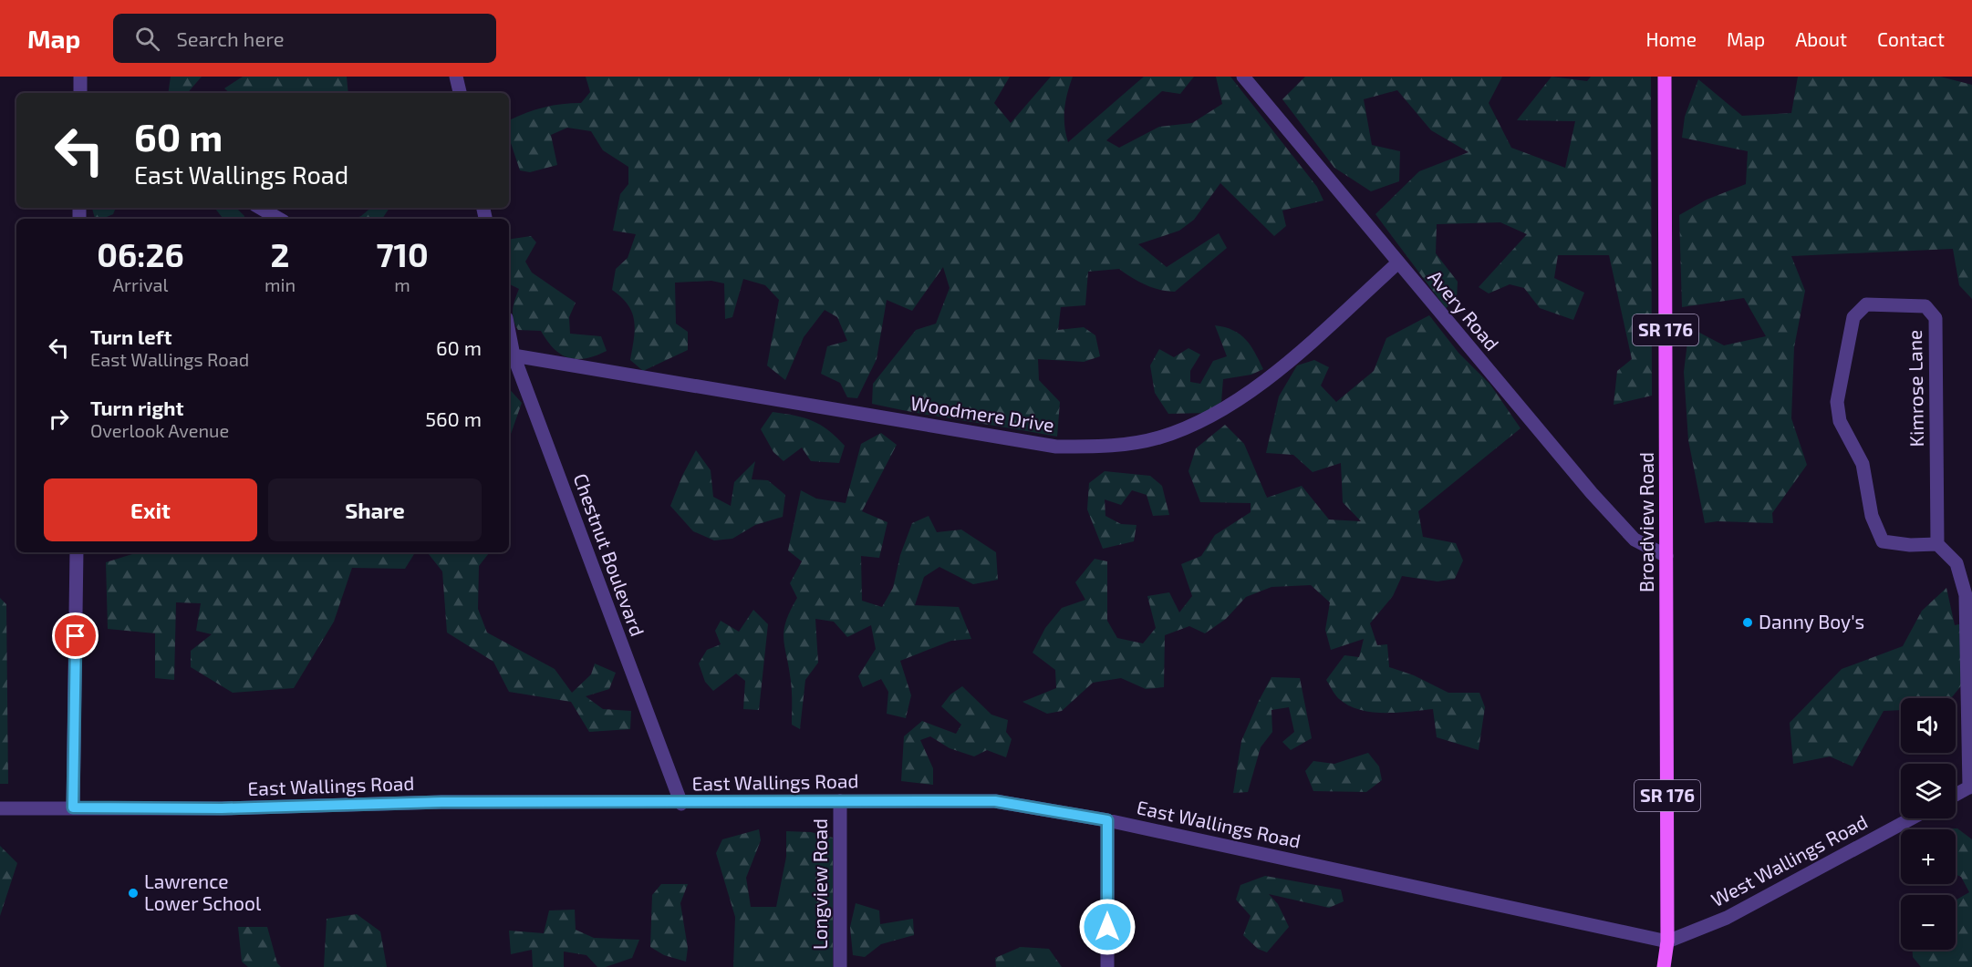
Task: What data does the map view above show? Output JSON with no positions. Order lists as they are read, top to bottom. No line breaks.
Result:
{"streets":{"main road":["SR 176","Broadview Road"],"street":["Avery Road","Kimrose Lane","Woodmere Drive","Chestnut Boulevard","East Wallings Road","West Wallings Road","Longview Road"]},"crossings":[["Avery Road","Woodmere Drive"],["Avery Road","Broadview Road"],["Woodmere Drive","Chestnut Boulevard"],["Broadview Road","East Wallings Road"],["Broadview Road","West Wallings Road"],["Chestnut Boulevard","East Wallings Road"],["East Wallings Road","West Wallings Road"],["East Wallings Road","Longview Road"]],"places":["Danny Boy's","Lawrence Lower School"],"page":{"header":"Map","search":"Search here","nav":["Home","Map","About","Contact"],"turn":["60 m","East Wallings Road"],"eta":["06:26","Arrival","2","min","710","m"],"list":[{"name":"Turn left","note":"East Wallings Road","value":"60 m"},{"name":"Turn right","note":"Overlook Avenue","value":"560 m"}],"buttons":["Exit","Share"],"map_buttons":["+","−"]}}
